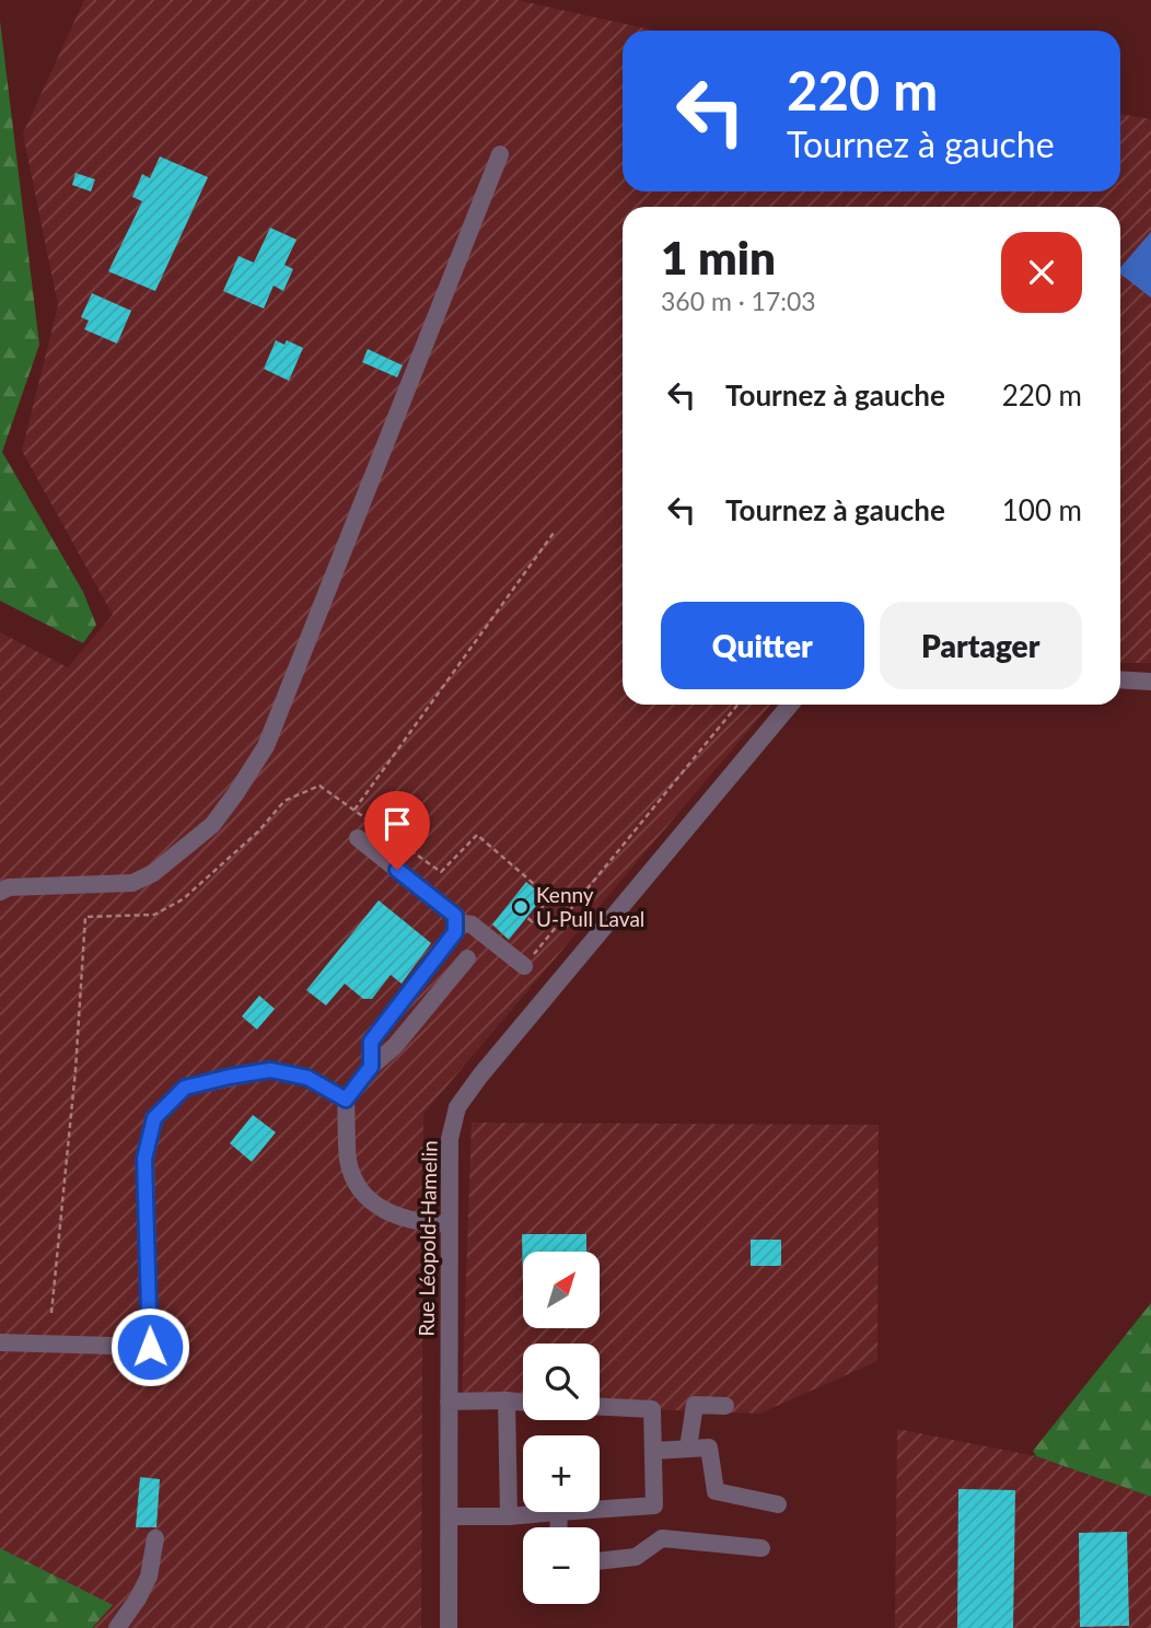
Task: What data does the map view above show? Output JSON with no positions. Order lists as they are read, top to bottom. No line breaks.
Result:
{"streets":{"street":["Rue Léopold-Hamelin"]},"places":["Kenny U-Pull Laval"],"north":"top right","page":{"turn":["220 m","Tournez à gauche"],"heading":["1 min","360 m · 17:03"],"list":[{"name":"Tournez à gauche","value":"220 m"},{"name":"Tournez à gauche","value":"100 m"}],"buttons":["Quitter","Partager"],"map_buttons":["+","−"]}}
